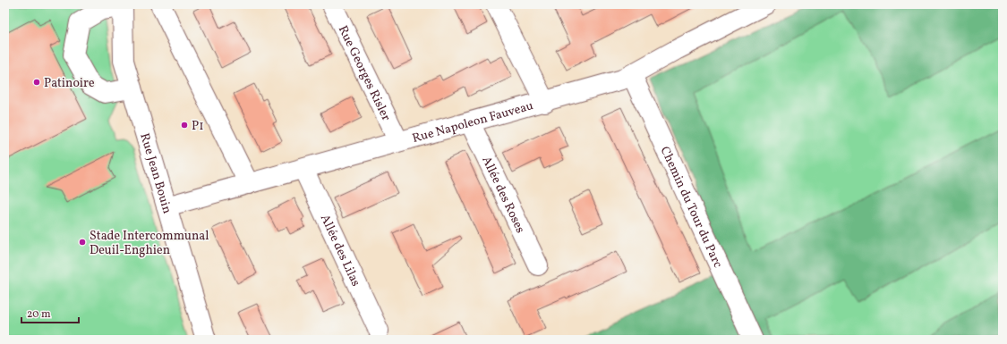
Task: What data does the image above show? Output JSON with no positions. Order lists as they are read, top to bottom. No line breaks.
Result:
{"streets":{"street":["Rue Georges Risler","Rue Napoleon Fauveau","Rue Jean Bouin","Allée des Roses","Chemin du Tour du Parc","Allée des Lilas"]},"crossings":[["Rue Georges Risler","Rue Napoleon Fauveau"],["Rue Napoleon Fauveau","Rue Jean Bouin"],["Rue Napoleon Fauveau","Allée des Roses"],["Rue Napoleon Fauveau","Chemin du Tour du Parc"],["Rue Napoleon Fauveau","Allée des Lilas"]],"places":["Patinoire","P1","Stade Intercommunal Deuil-Enghien"],"scale_bar":"20 m"}
